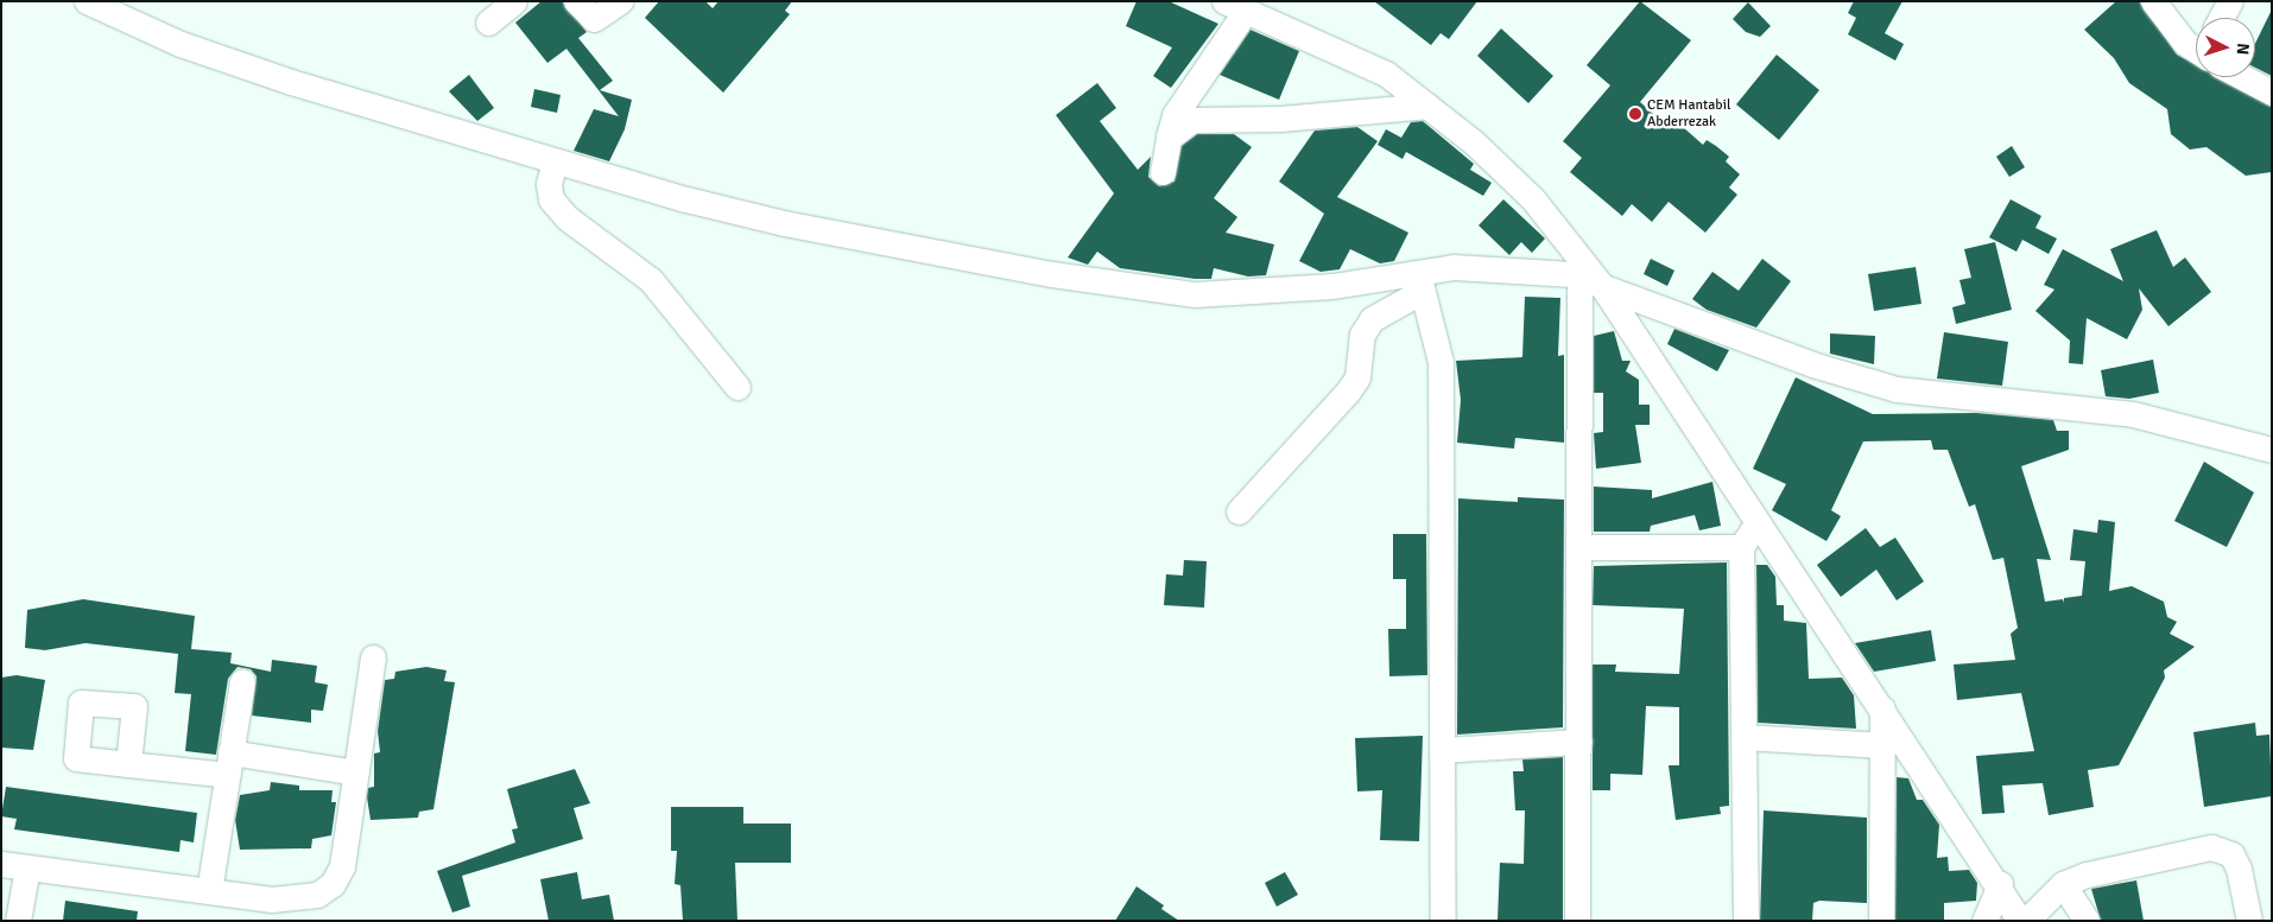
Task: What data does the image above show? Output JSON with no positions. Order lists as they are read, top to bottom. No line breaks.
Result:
{"places":["CEM Hantabil Abderrezak"],"north":"right"}
